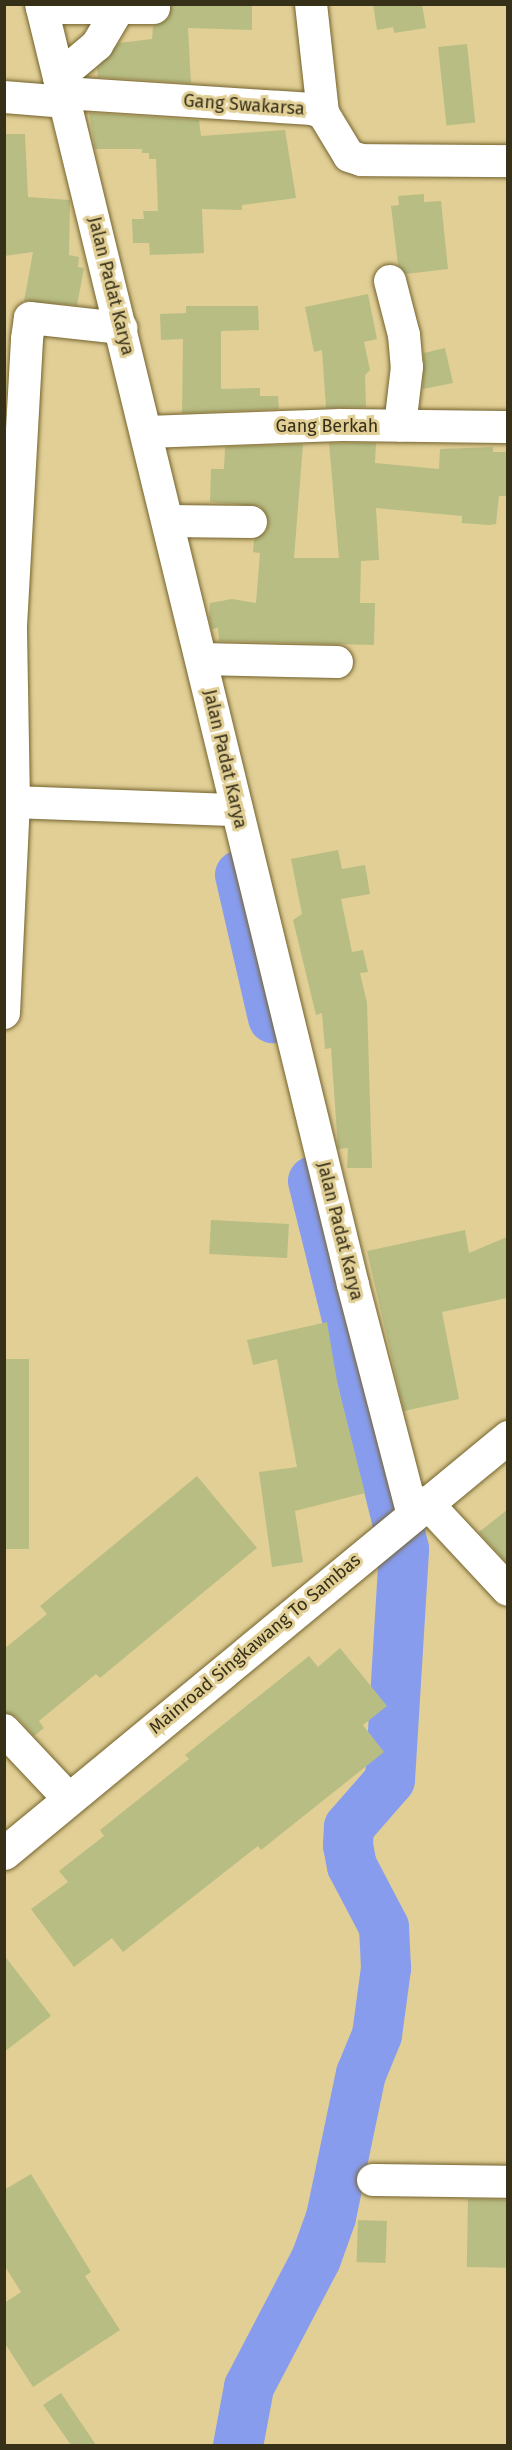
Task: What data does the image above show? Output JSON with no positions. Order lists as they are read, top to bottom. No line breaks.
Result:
{"streets":{"main road":["Mainroad Singkawang To Sambas"],"street":["Gang Swakarsa","Jalan Padat Karya","Gang Berkah"]},"crossings":[["Gang Swakarsa","Jalan Padat Karya"],["Jalan Padat Karya","Gang Berkah"],["Jalan Padat Karya","Mainroad Singkawang To Sambas"]]}
